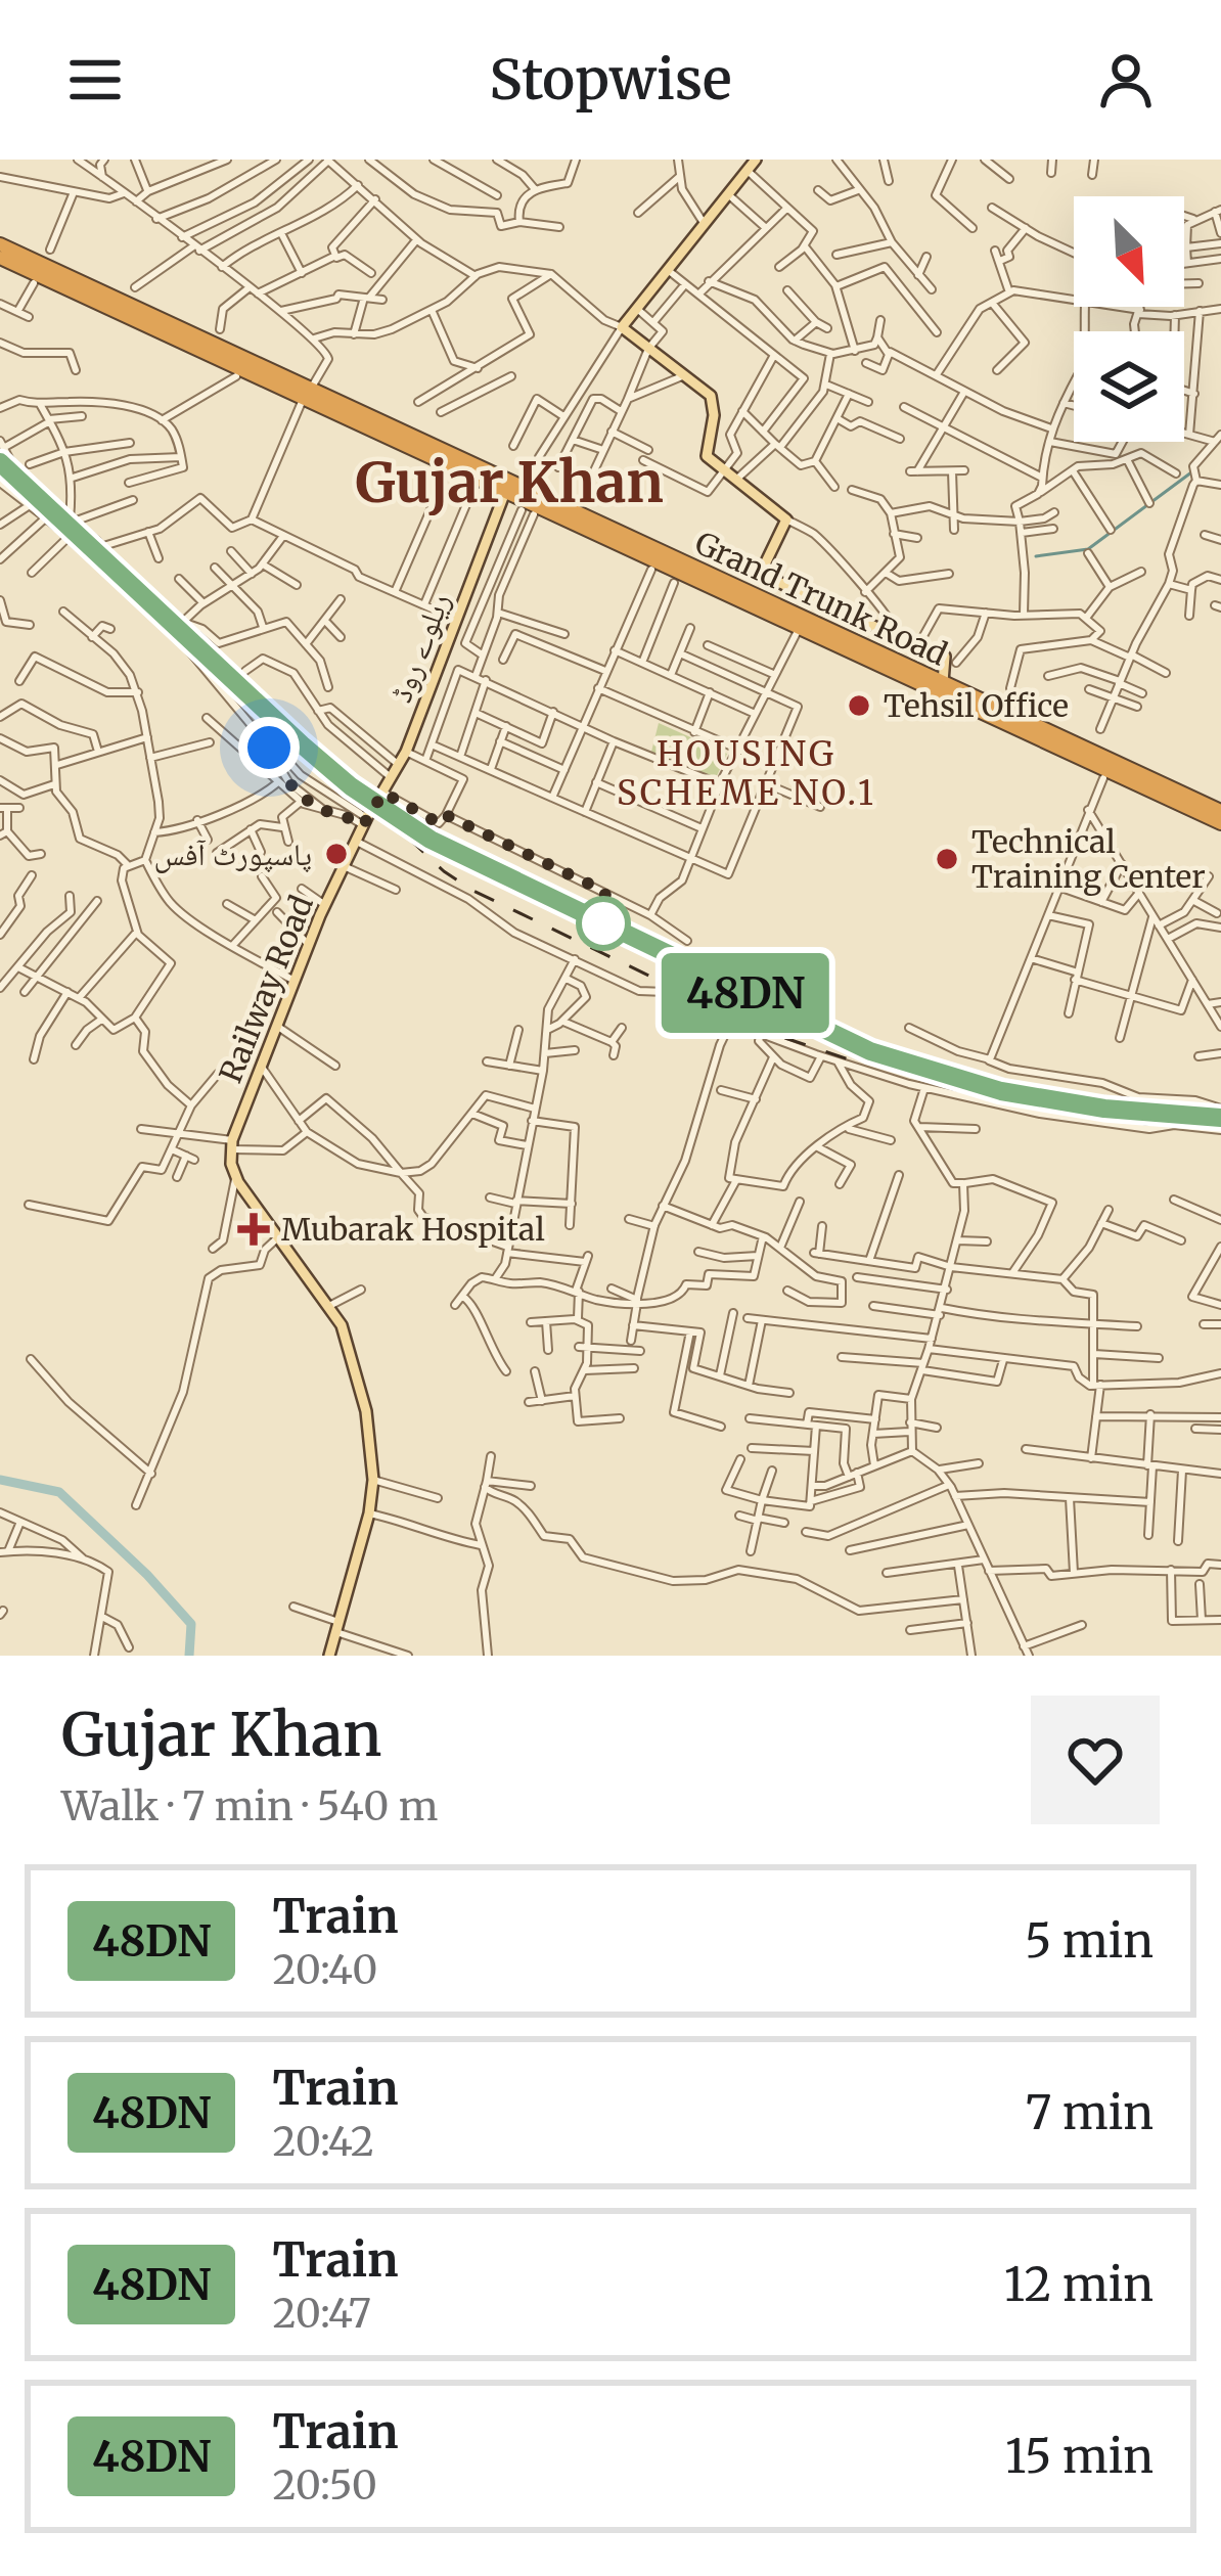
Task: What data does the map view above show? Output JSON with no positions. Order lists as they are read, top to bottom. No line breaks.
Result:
{"streets":{"highway":["Grand Trunk Road"],"main road":["ریلوے روڈ","Railway Road"]},"crossings":[["Grand Trunk Road","ریلوے روڈ"],["ریلوے روڈ","Railway Road"]],"districts":["Gujar Khan","HOUSING SCHEME NO.1"],"places":{"other":["Tehsil Office","پاسپورٹ آفس","Technical Training Center"],"health":["Mubarak Hospital"]},"north":"bottom right","page":{"header":"Stopwise","on_map":"48DN","heading":["Gujar Khan","Walk · 7 min · 540 m"],"list":[{"mark":"48DN","name":"Train","note":"20:40","value":"5 min"},{"mark":"48DN","name":"Train","note":"20:42","value":"7 min"},{"mark":"48DN","name":"Train","note":"20:47","value":"12 min"},{"mark":"48DN","name":"Train","note":"20:50","value":"15 min"}]}}
